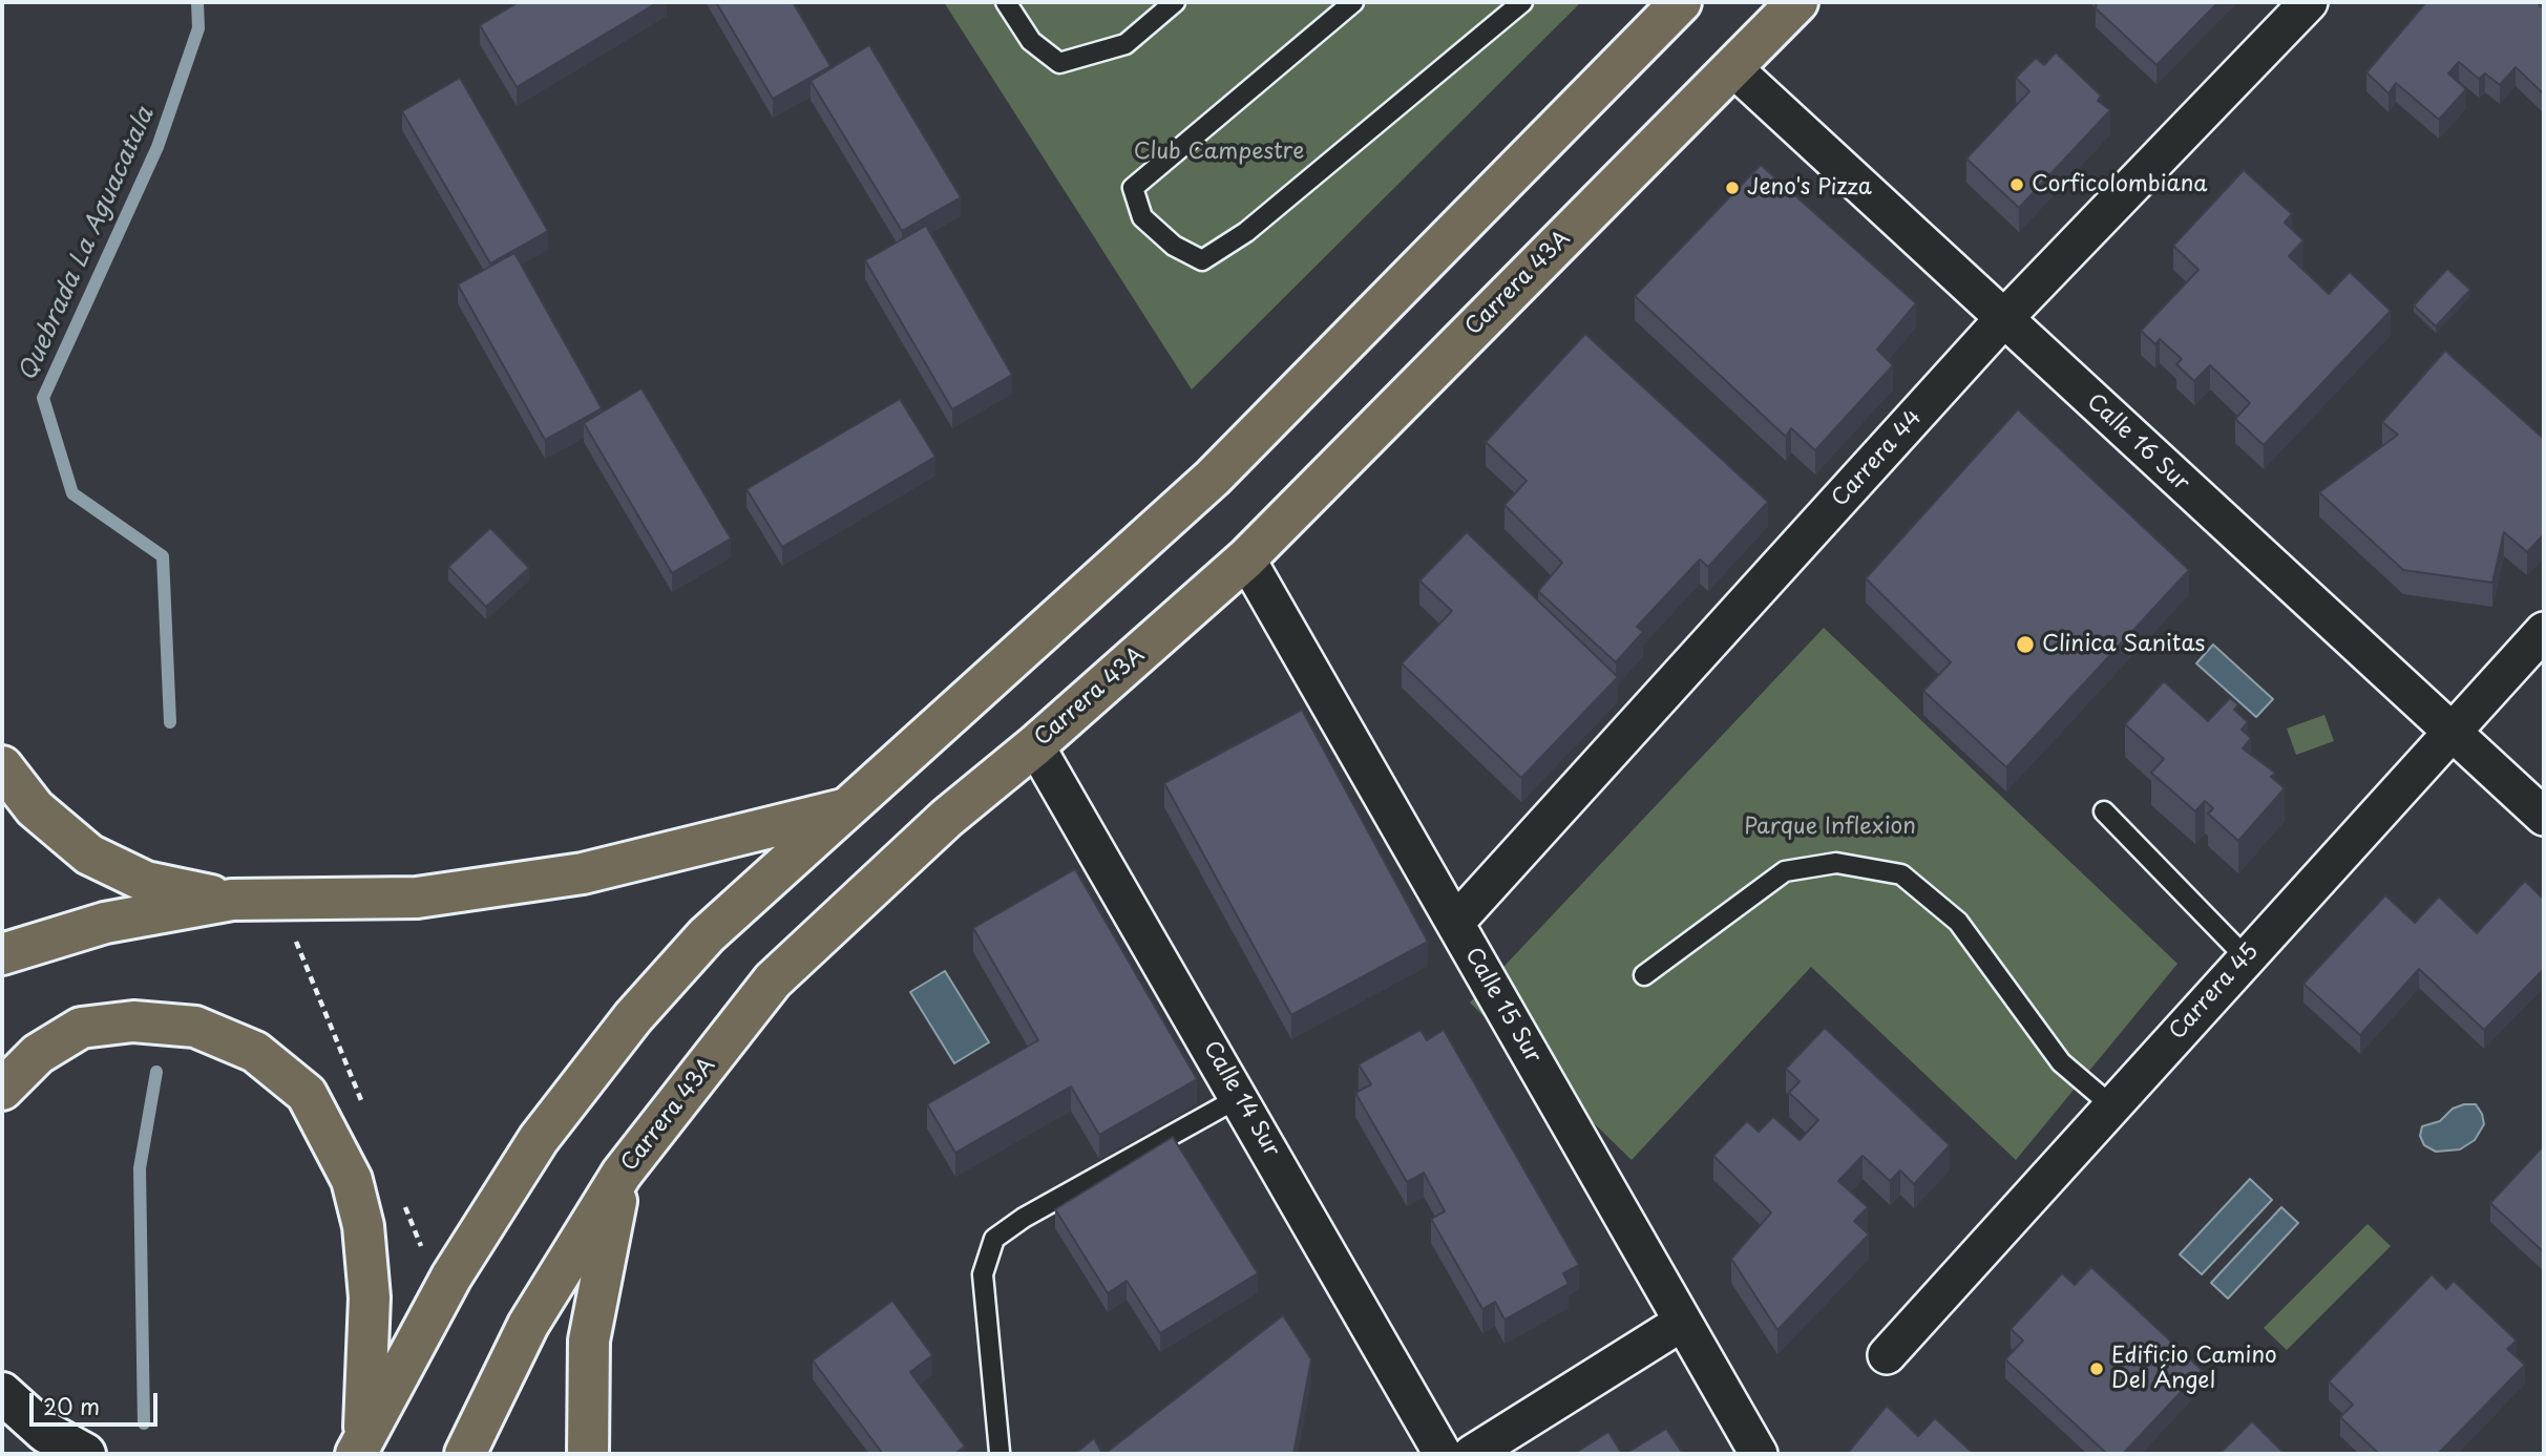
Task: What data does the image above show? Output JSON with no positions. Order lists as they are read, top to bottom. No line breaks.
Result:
{"streets":{"main road":["Carrera 43A"],"street":["Calle 16 Sur","Carrera 44","Carrera 45","Calle 15 Sur","Calle 14 Sur"]},"crossings":[["Carrera 43A","Calle 16 Sur"],["Carrera 43A","Calle 15 Sur"],["Carrera 43A","Calle 14 Sur"],["Calle 16 Sur","Carrera 44"],["Calle 16 Sur","Carrera 45"],["Carrera 44","Calle 15 Sur"]],"water":["Quebrada La Aguacatala"],"parks":["Club Campestre","Parque Inflexion"],"places":["Corficolombiana","Jeno's Pizza","Clinica Sanitas","Edificio Camino Del Ángel"],"scale_bar":"20 m"}
